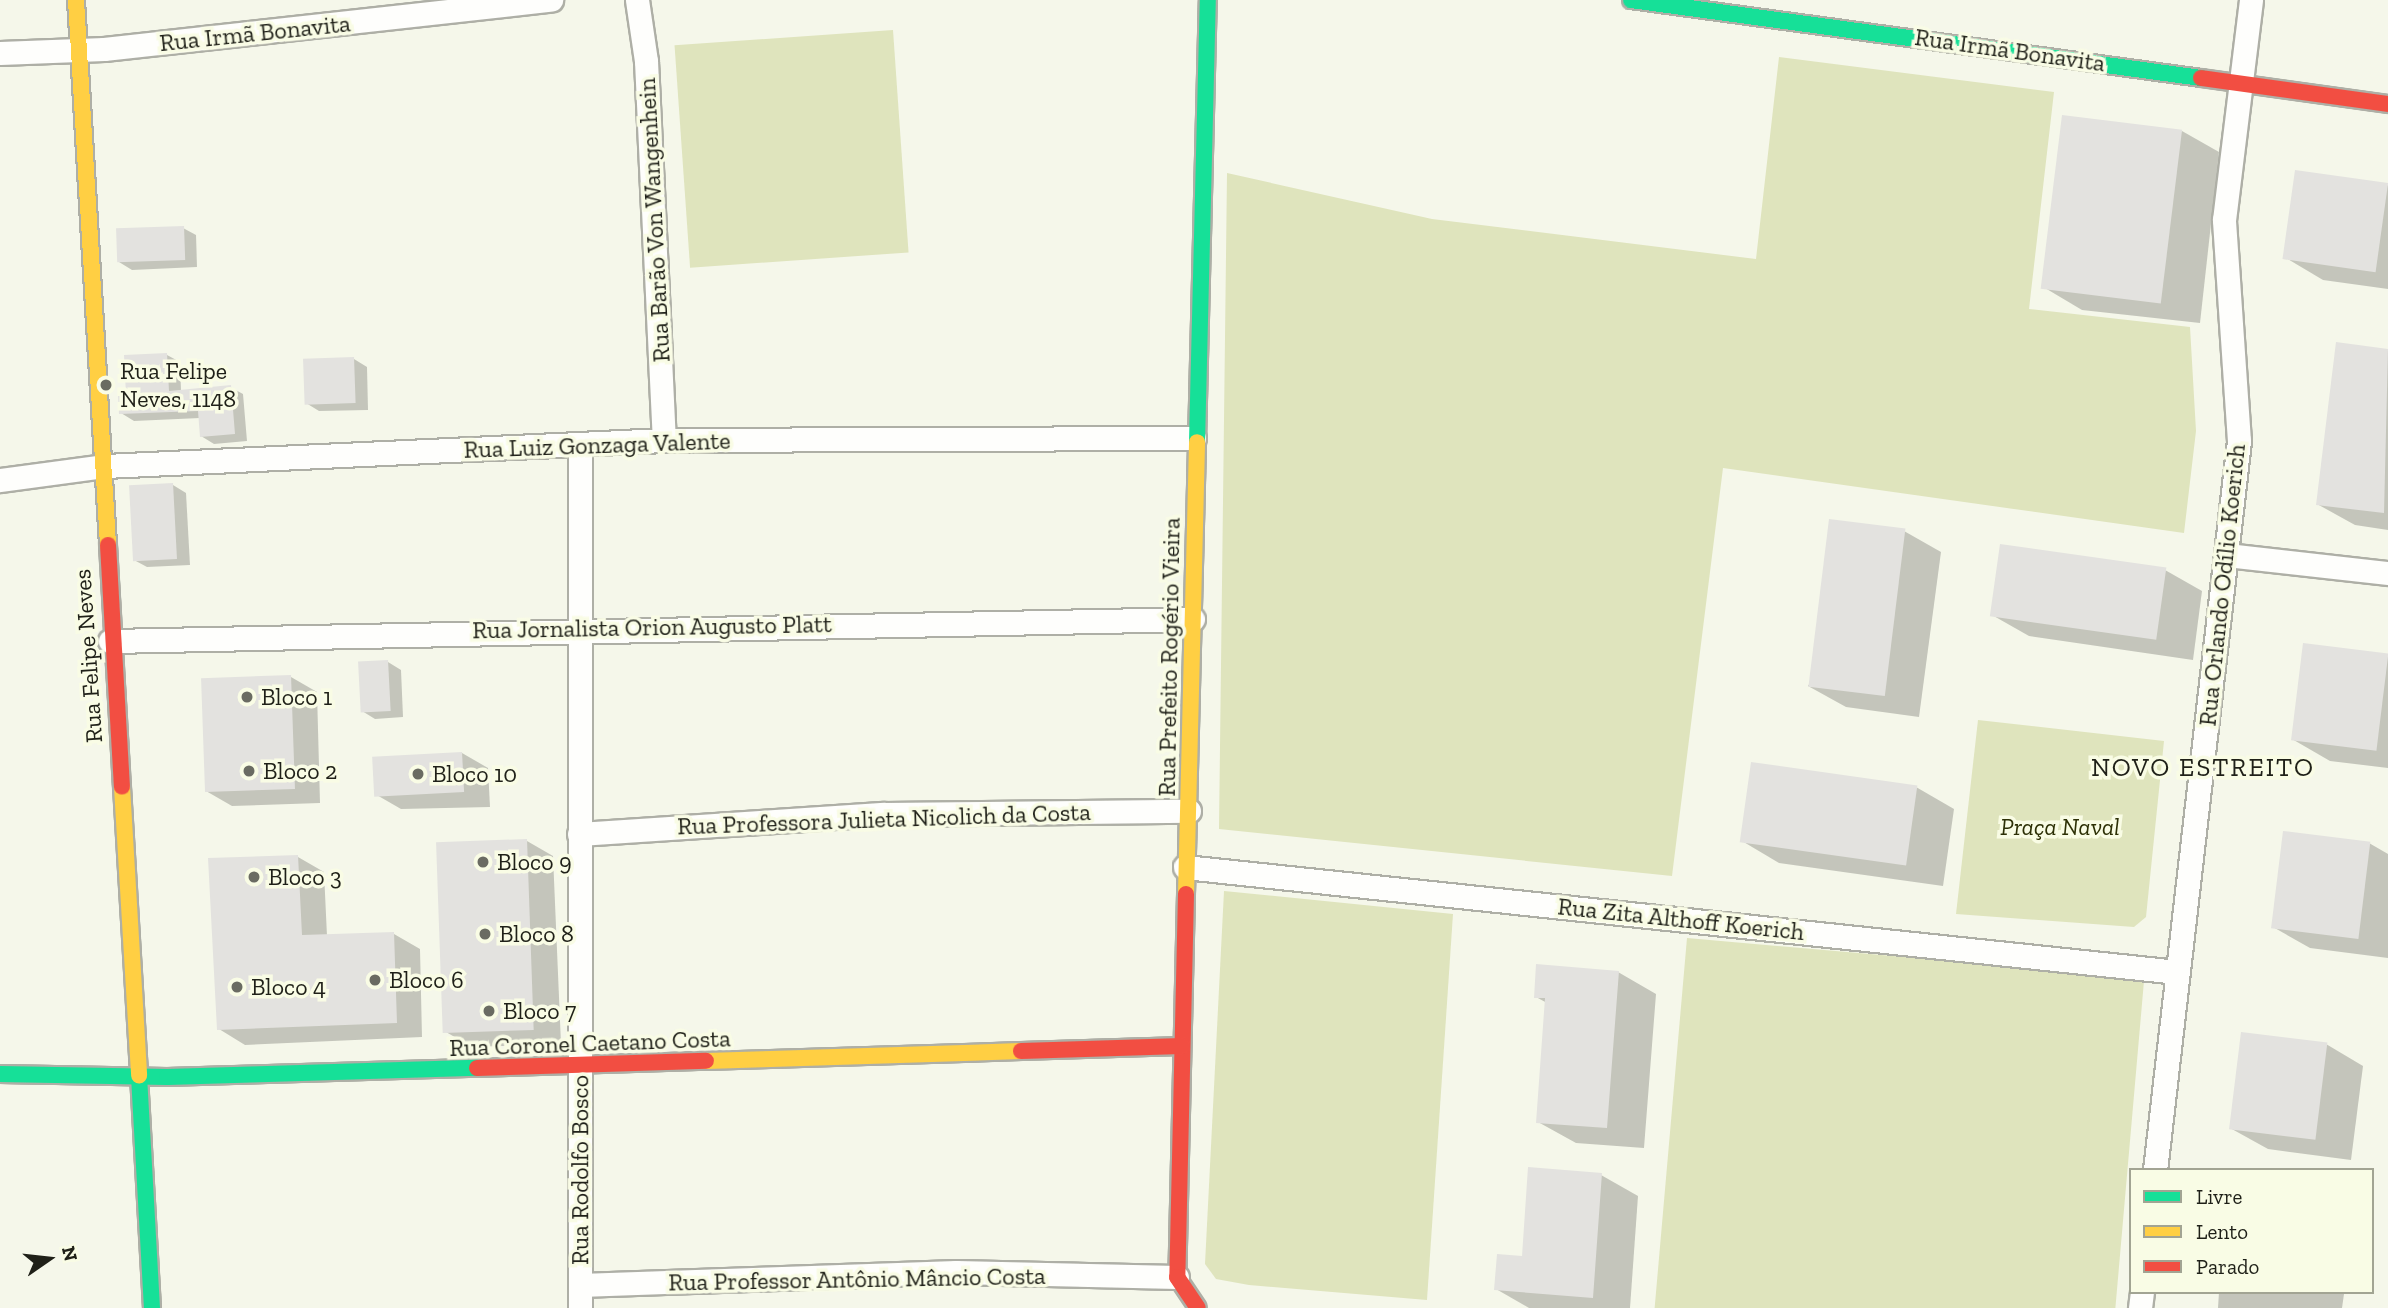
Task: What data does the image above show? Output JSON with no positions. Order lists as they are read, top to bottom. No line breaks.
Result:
{"streets":{"street":["Rua Irmã Bonavita","Rua Barão Von Wangenhein","Rua Luiz Gonzaga Valente","Rua Orlando Odílio Koerich","Rua Jornalista Orion Augusto Platt","Rua Felipe Neves","Rua Prefeito Rogério Vieira","Rua Professora Julieta Nicolich da Costa","Rua Zita Althoff Koerich","Rua Coronel Caetano Costa","Rua Rodolfo Bosco","Rua Professor Antônio Mâncio Costa"]},"crossings":[["Rua Irmã Bonavita","Rua Orlando Odílio Koerich"],["Rua Irmã Bonavita","Rua Felipe Neves"],["Rua Barão Von Wangenhein","Rua Luiz Gonzaga Valente"],["Rua Luiz Gonzaga Valente","Rua Felipe Neves"],["Rua Luiz Gonzaga Valente","Rua Prefeito Rogério Vieira"],["Rua Luiz Gonzaga Valente","Rua Rodolfo Bosco"],["Rua Orlando Odílio Koerich","Rua Zita Althoff Koerich"],["Rua Jornalista Orion Augusto Platt","Rua Felipe Neves"],["Rua Jornalista Orion Augusto Platt","Rua Prefeito Rogério Vieira"],["Rua Jornalista Orion Augusto Platt","Rua Rodolfo Bosco"],["Rua Felipe Neves","Rua Coronel Caetano Costa"],["Rua Prefeito Rogério Vieira","Rua Professora Julieta Nicolich da Costa"],["Rua Prefeito Rogério Vieira","Rua Zita Althoff Koerich"],["Rua Prefeito Rogério Vieira","Rua Coronel Caetano Costa"],["Rua Prefeito Rogério Vieira","Rua Professor Antônio Mâncio Costa"],["Rua Professora Julieta Nicolich da Costa","Rua Rodolfo Bosco"],["Rua Coronel Caetano Costa","Rua Rodolfo Bosco"],["Rua Rodolfo Bosco","Rua Professor Antônio Mâncio Costa"]],"districts":["NOVO ESTREITO"],"parks":["Praça Naval"],"places":["Rua Felipe Neves, 1148","Bloco 1","Bloco 2","Bloco 10","Bloco 9","Bloco 3","Bloco 8","Bloco 6","Bloco 4","Bloco 7"],"legend":["Livre","Lento","Parado"],"north":"right"}
